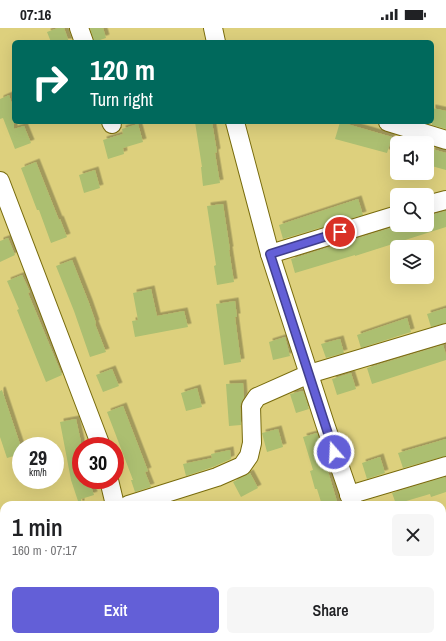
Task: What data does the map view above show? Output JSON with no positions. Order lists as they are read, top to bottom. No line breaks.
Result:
{"page":{"status":"07:16","turn":["120 m","Turn right"],"speed":"29 km/h","limit":"30","heading":["1 min","160 m · 07:17"],"buttons":["Exit","Share"]}}
